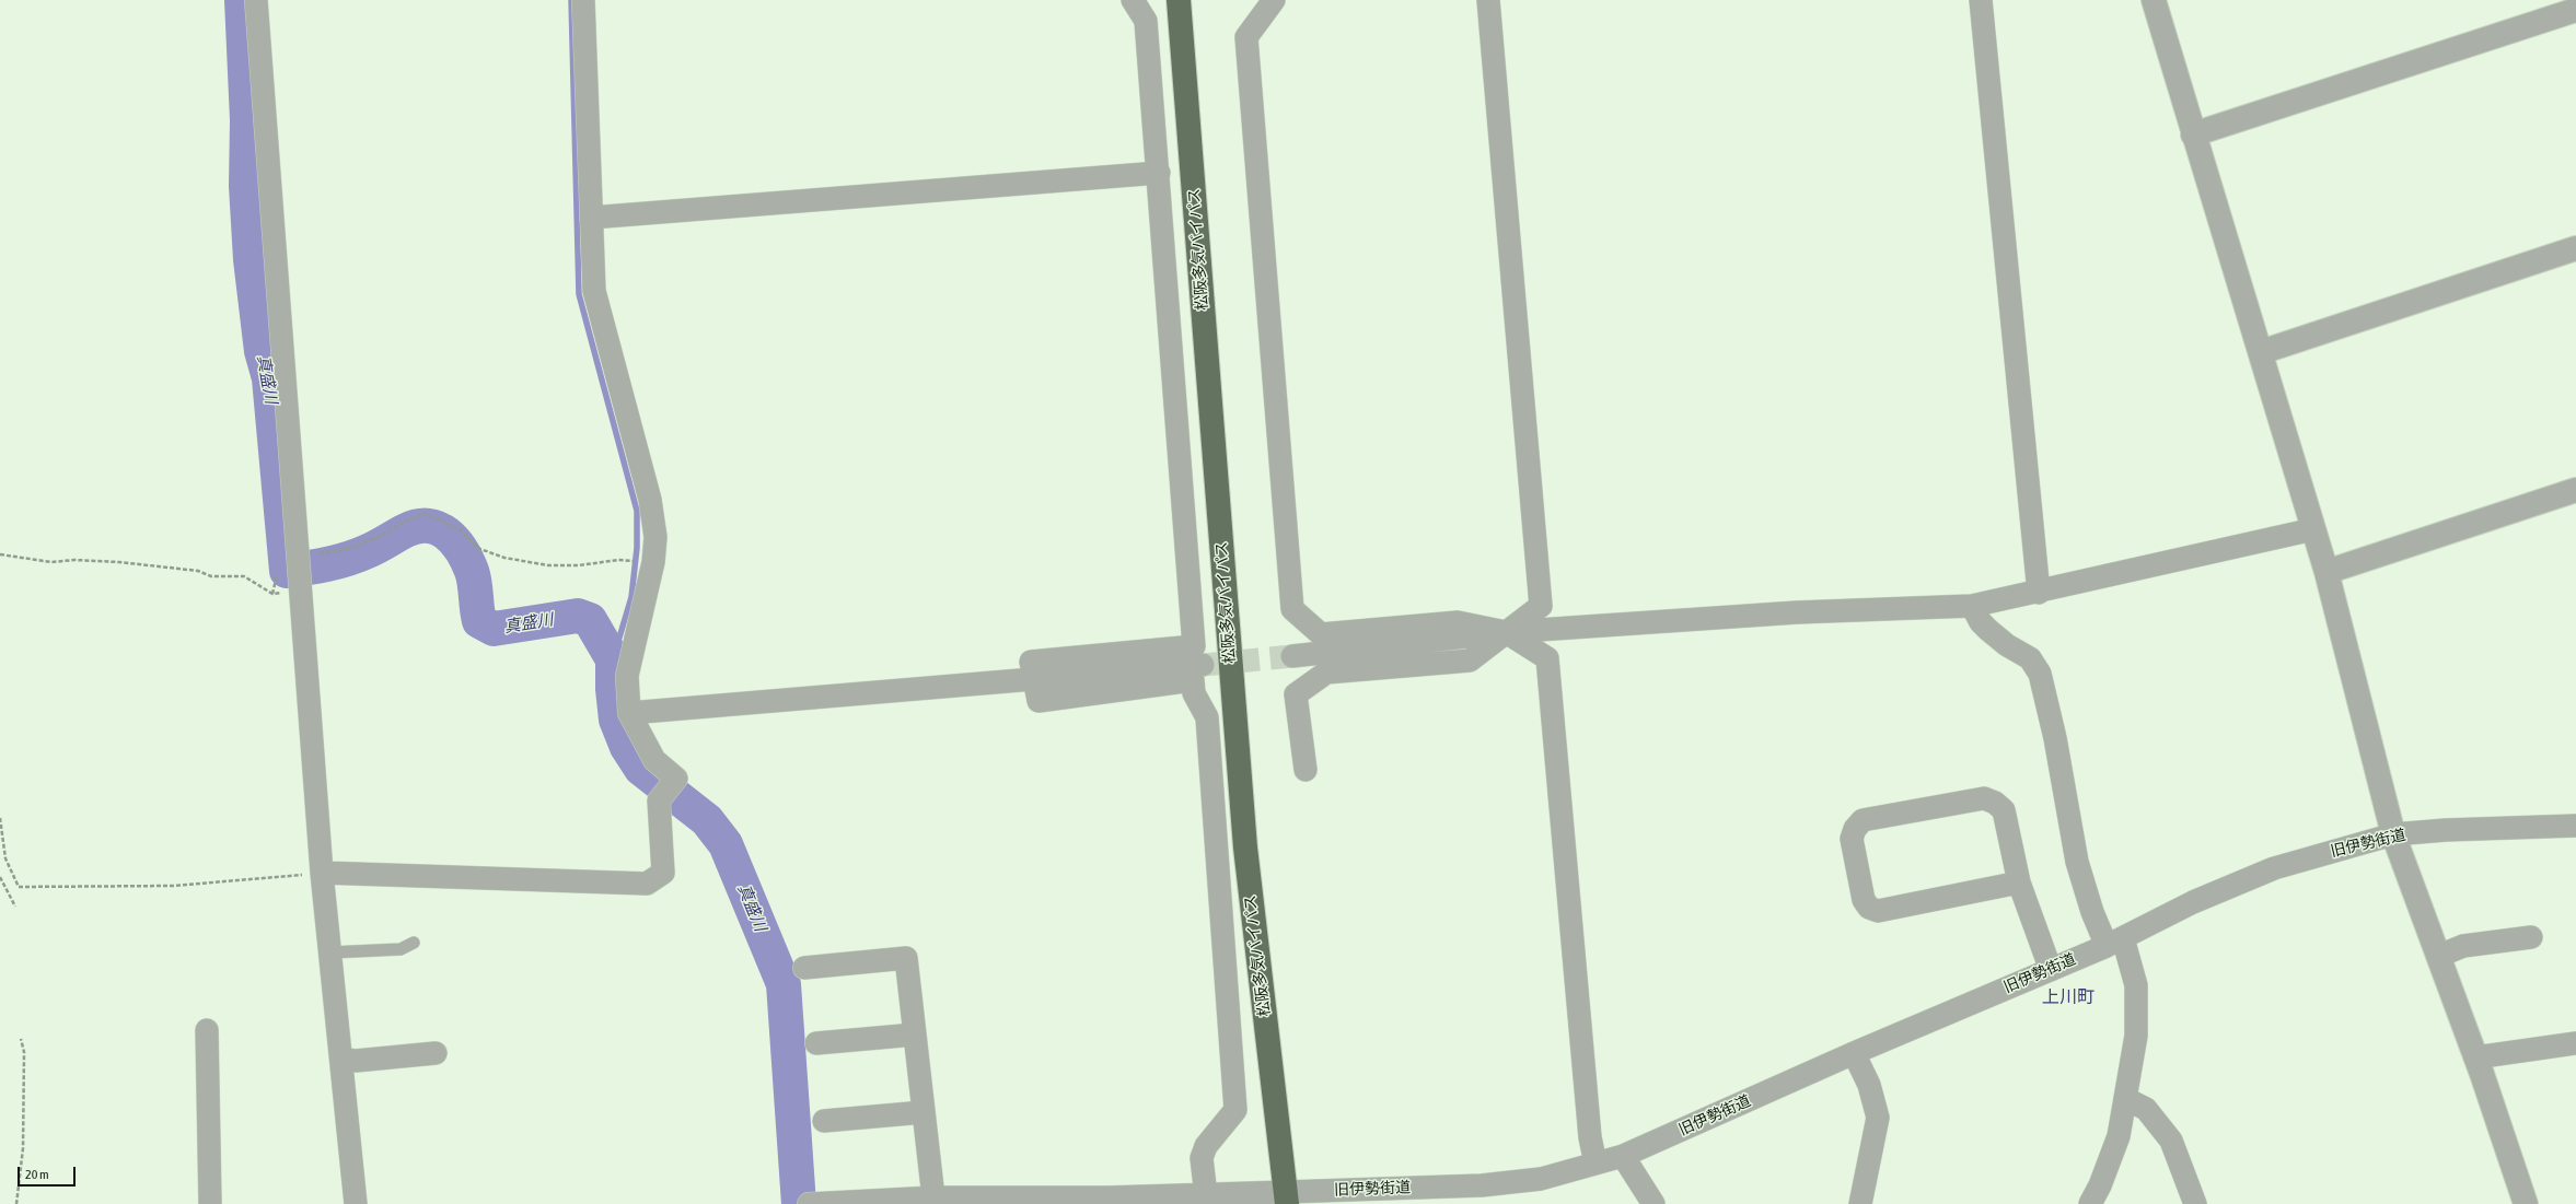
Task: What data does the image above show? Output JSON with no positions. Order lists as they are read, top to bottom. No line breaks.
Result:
{"streets":{"highway":["松阪多気バイパス"],"street":["旧伊勢街道"]},"crossings":[["松阪多気バイパス","旧伊勢街道"]],"districts":["上川町"],"water":["真盛川"],"scale_bar":"20 m"}
